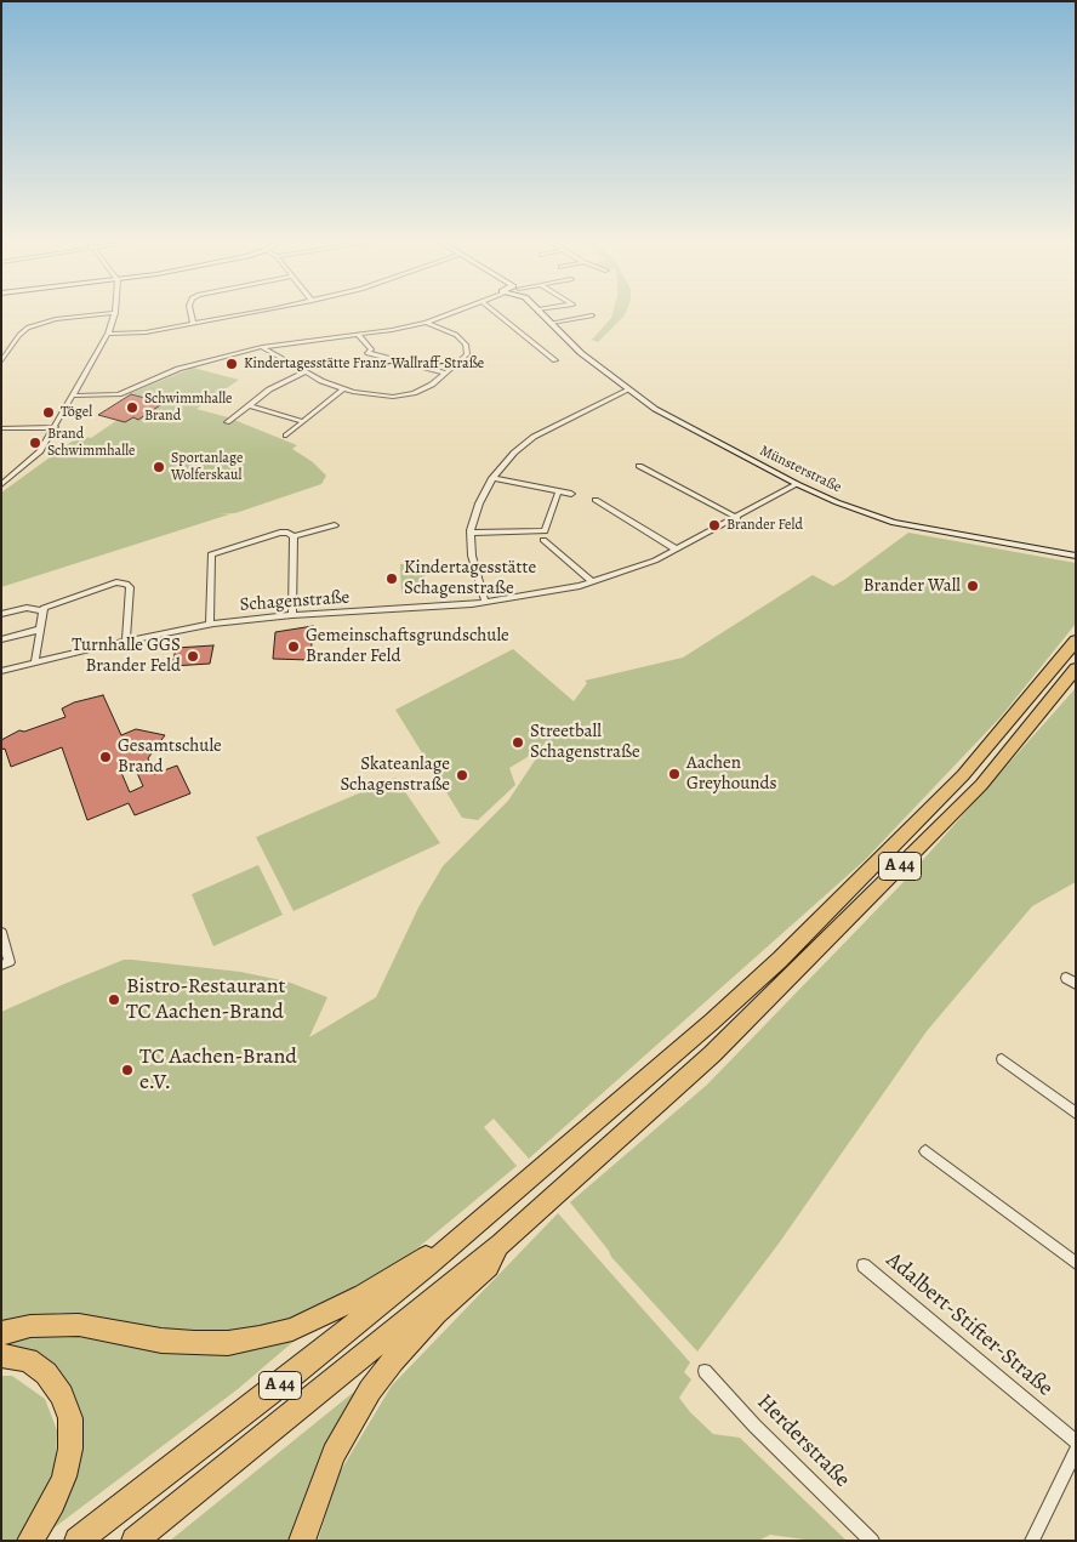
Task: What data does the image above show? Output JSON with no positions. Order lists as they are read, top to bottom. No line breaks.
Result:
{"streets":{"highway":["A 44"],"street":["Münsterstraße","Schagenstraße","Adalbert-Stifter-Straße","Herderstraße"]},"crossings":[["Münsterstraße","Schagenstraße"]],"places":["Kindertagesstätte Franz-Wallraff-Straße","Schwimmhalle Brand","Tögel","Brand Schwimmhalle","Sportanlage Wolferskaul","Brander Feld","Kindertagesstätte Schagenstraße","Brander Wall","Gemeinschaftsgrundschule Brander Feld","Turnhalle GGS Brander Feld","Streetball Schagenstraße","Gesamtschule Brand","Aachen Greyhounds","Skateanlage Schagenstraße","Bistro-Restaurant TC Aachen-Brand","TC Aachen-Brand e.V."]}
